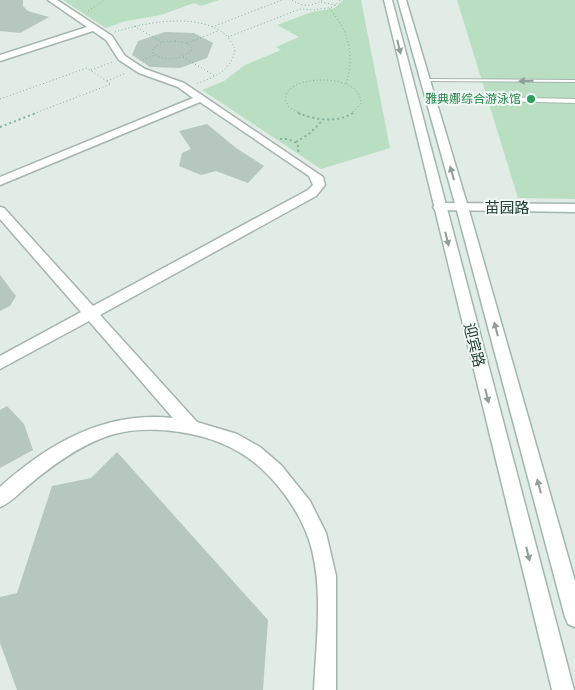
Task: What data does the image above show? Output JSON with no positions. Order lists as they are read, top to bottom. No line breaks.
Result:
{"streets":{"street":["苗园路","迎宾路"]},"crossings":[["苗园路","迎宾路"]],"places":["雅典娜综合游泳馆"]}
